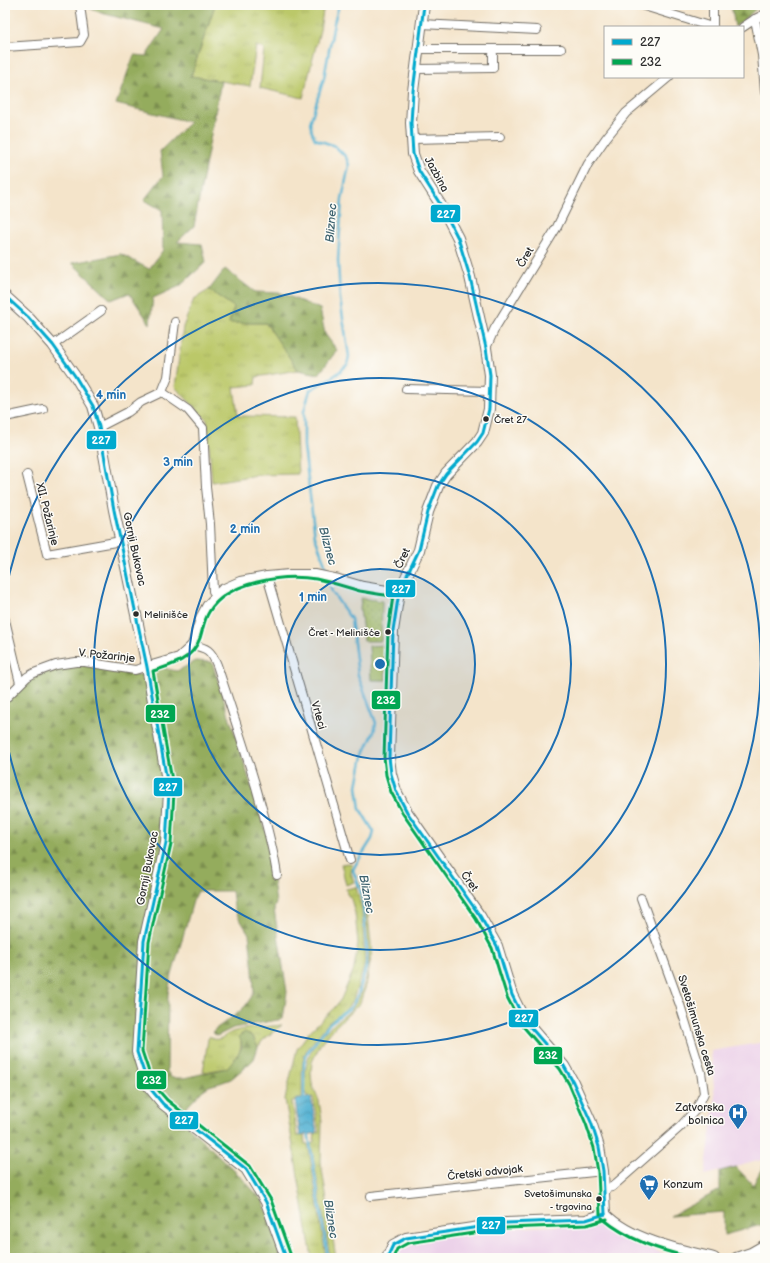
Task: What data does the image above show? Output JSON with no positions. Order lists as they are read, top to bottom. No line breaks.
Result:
{"streets":{"street":["Jazbina","Čret","XII. Požarinje","Gornji Bukovac","V. Požarinje","Vrteci","Svetošimunska cesta","Čretski odvojak"]},"crossings":[["Jazbina","Čret"],["Čret","Svetošimunska cesta"],["Čret","Čretski odvojak"],["XII. Požarinje","Gornji Bukovac"],["Gornji Bukovac","V. Požarinje"]],"water":["Bliznec"],"places":{"other":["Čret 27","Melinišće","Čret - Melinišće","Svetošimunska - trgovina"],"hospital":["Zatvorska bolnica"],"supermarket":["Konzum"]},"lines":["transit line 227","transit line 232"],"legend":["227","232"],"rings":["4 min","3 min","2 min","1 min"]}
